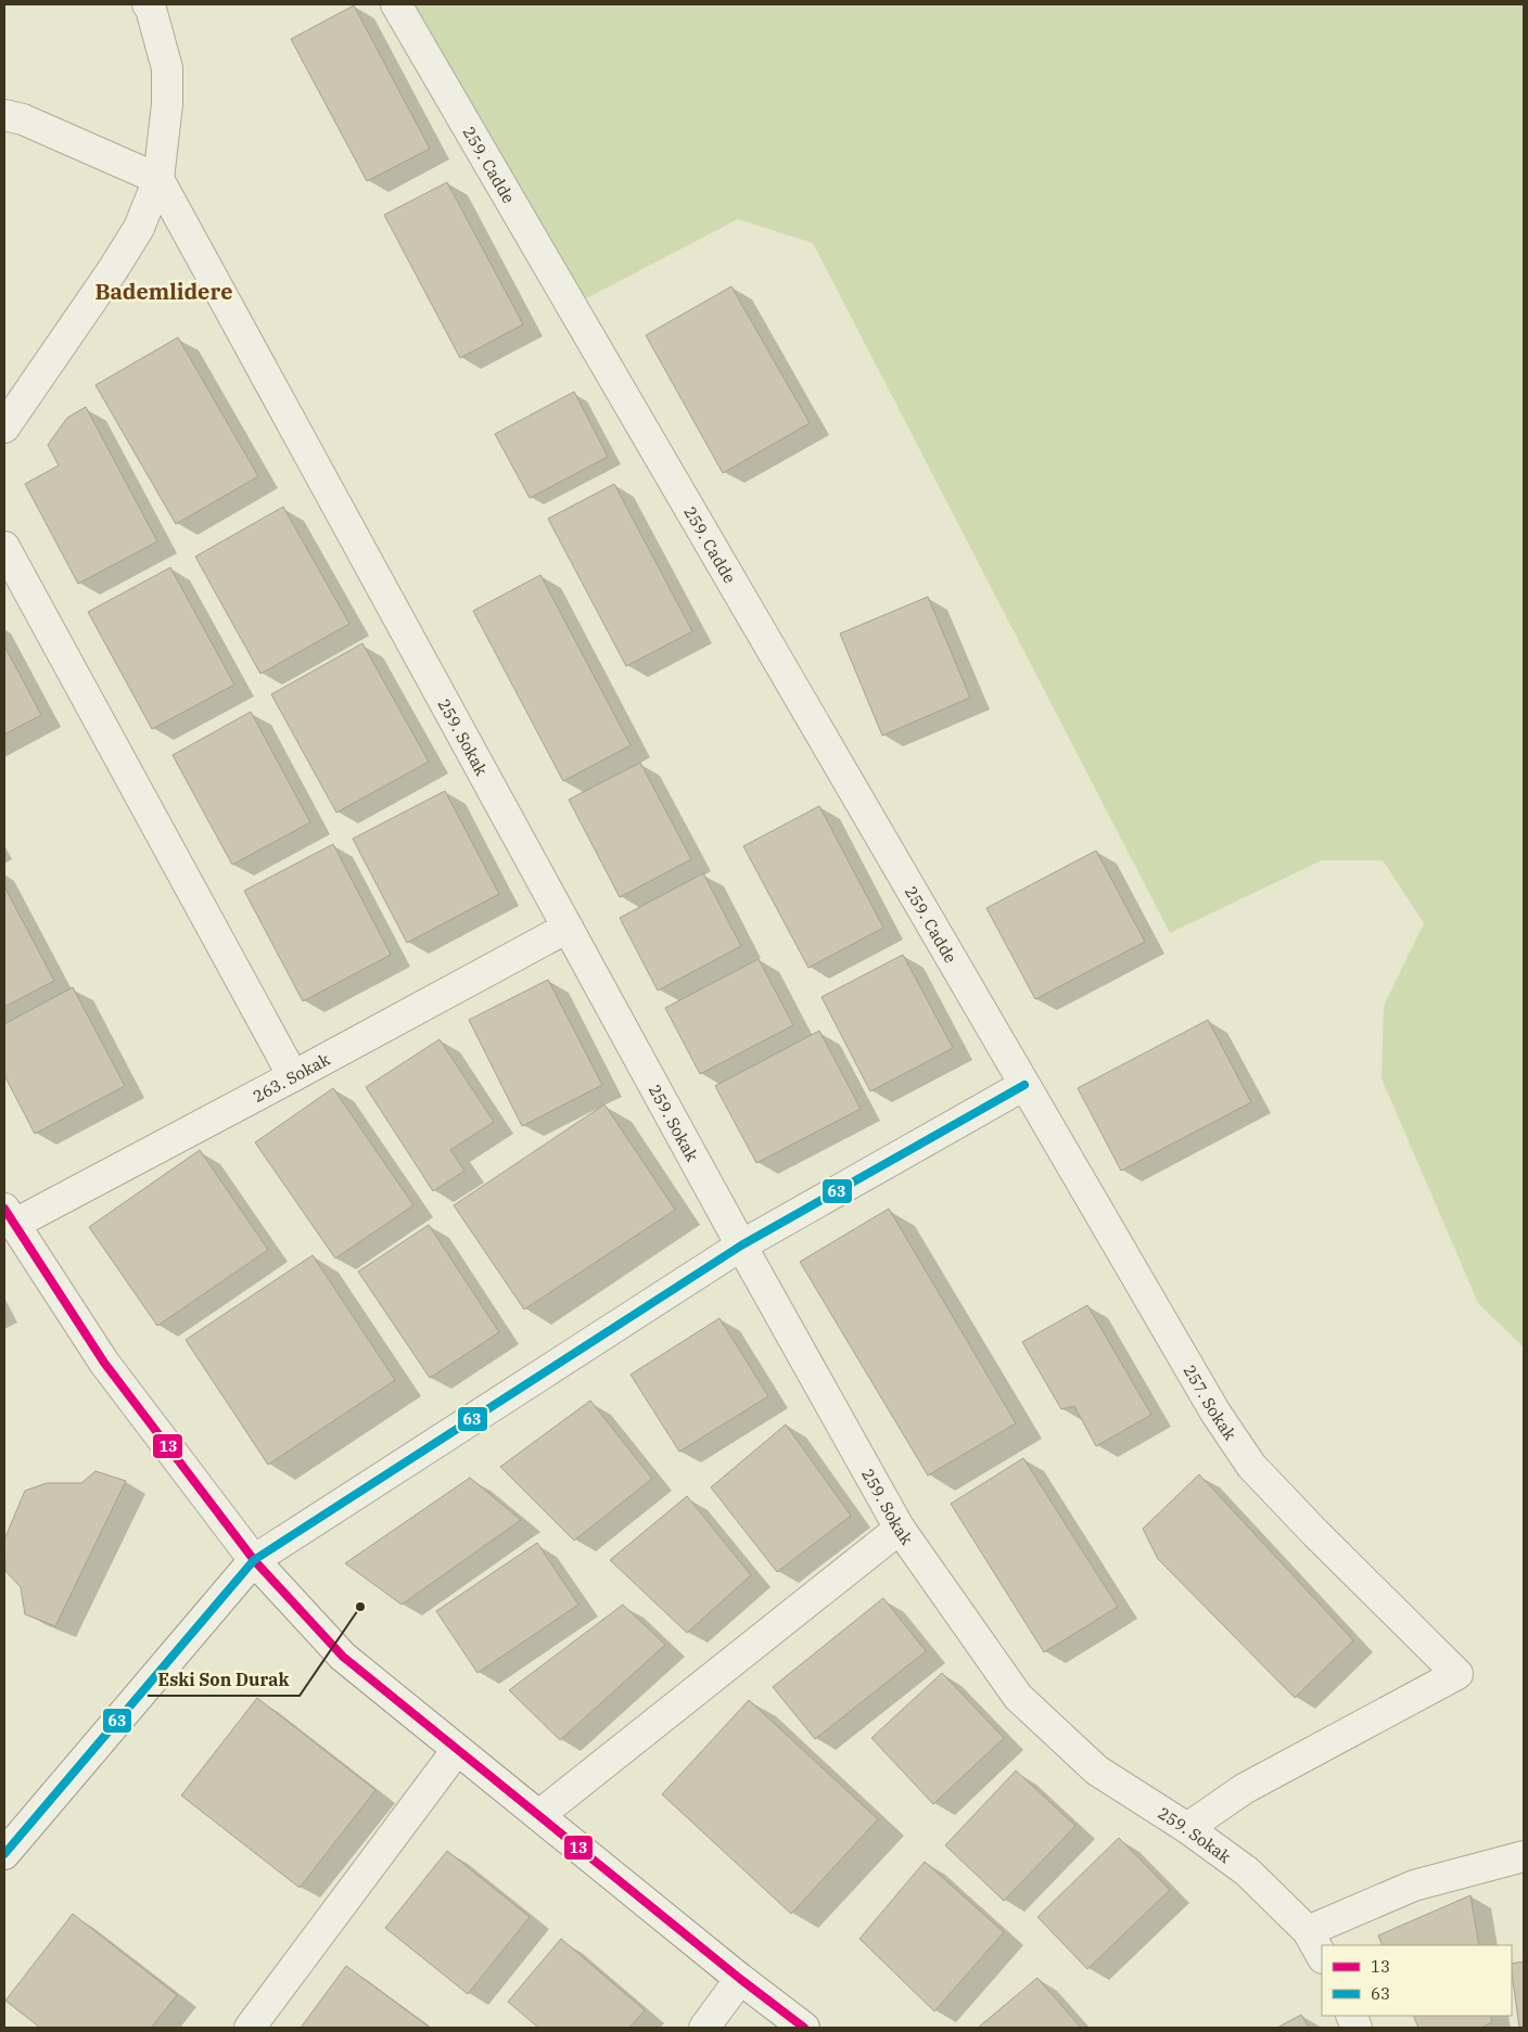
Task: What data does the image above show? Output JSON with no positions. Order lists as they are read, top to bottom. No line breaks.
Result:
{"streets":{"street":["259. Cadde","259. Sokak","263. Sokak","257. Sokak"]},"crossings":[["259. Cadde","257. Sokak"],["259. Sokak","263. Sokak"],["259. Sokak","257. Sokak"]],"districts":["Bademlidere"],"places":["Eski Son Durak"],"lines":["transit line 63","transit line 13"],"legend":["13","63"]}
